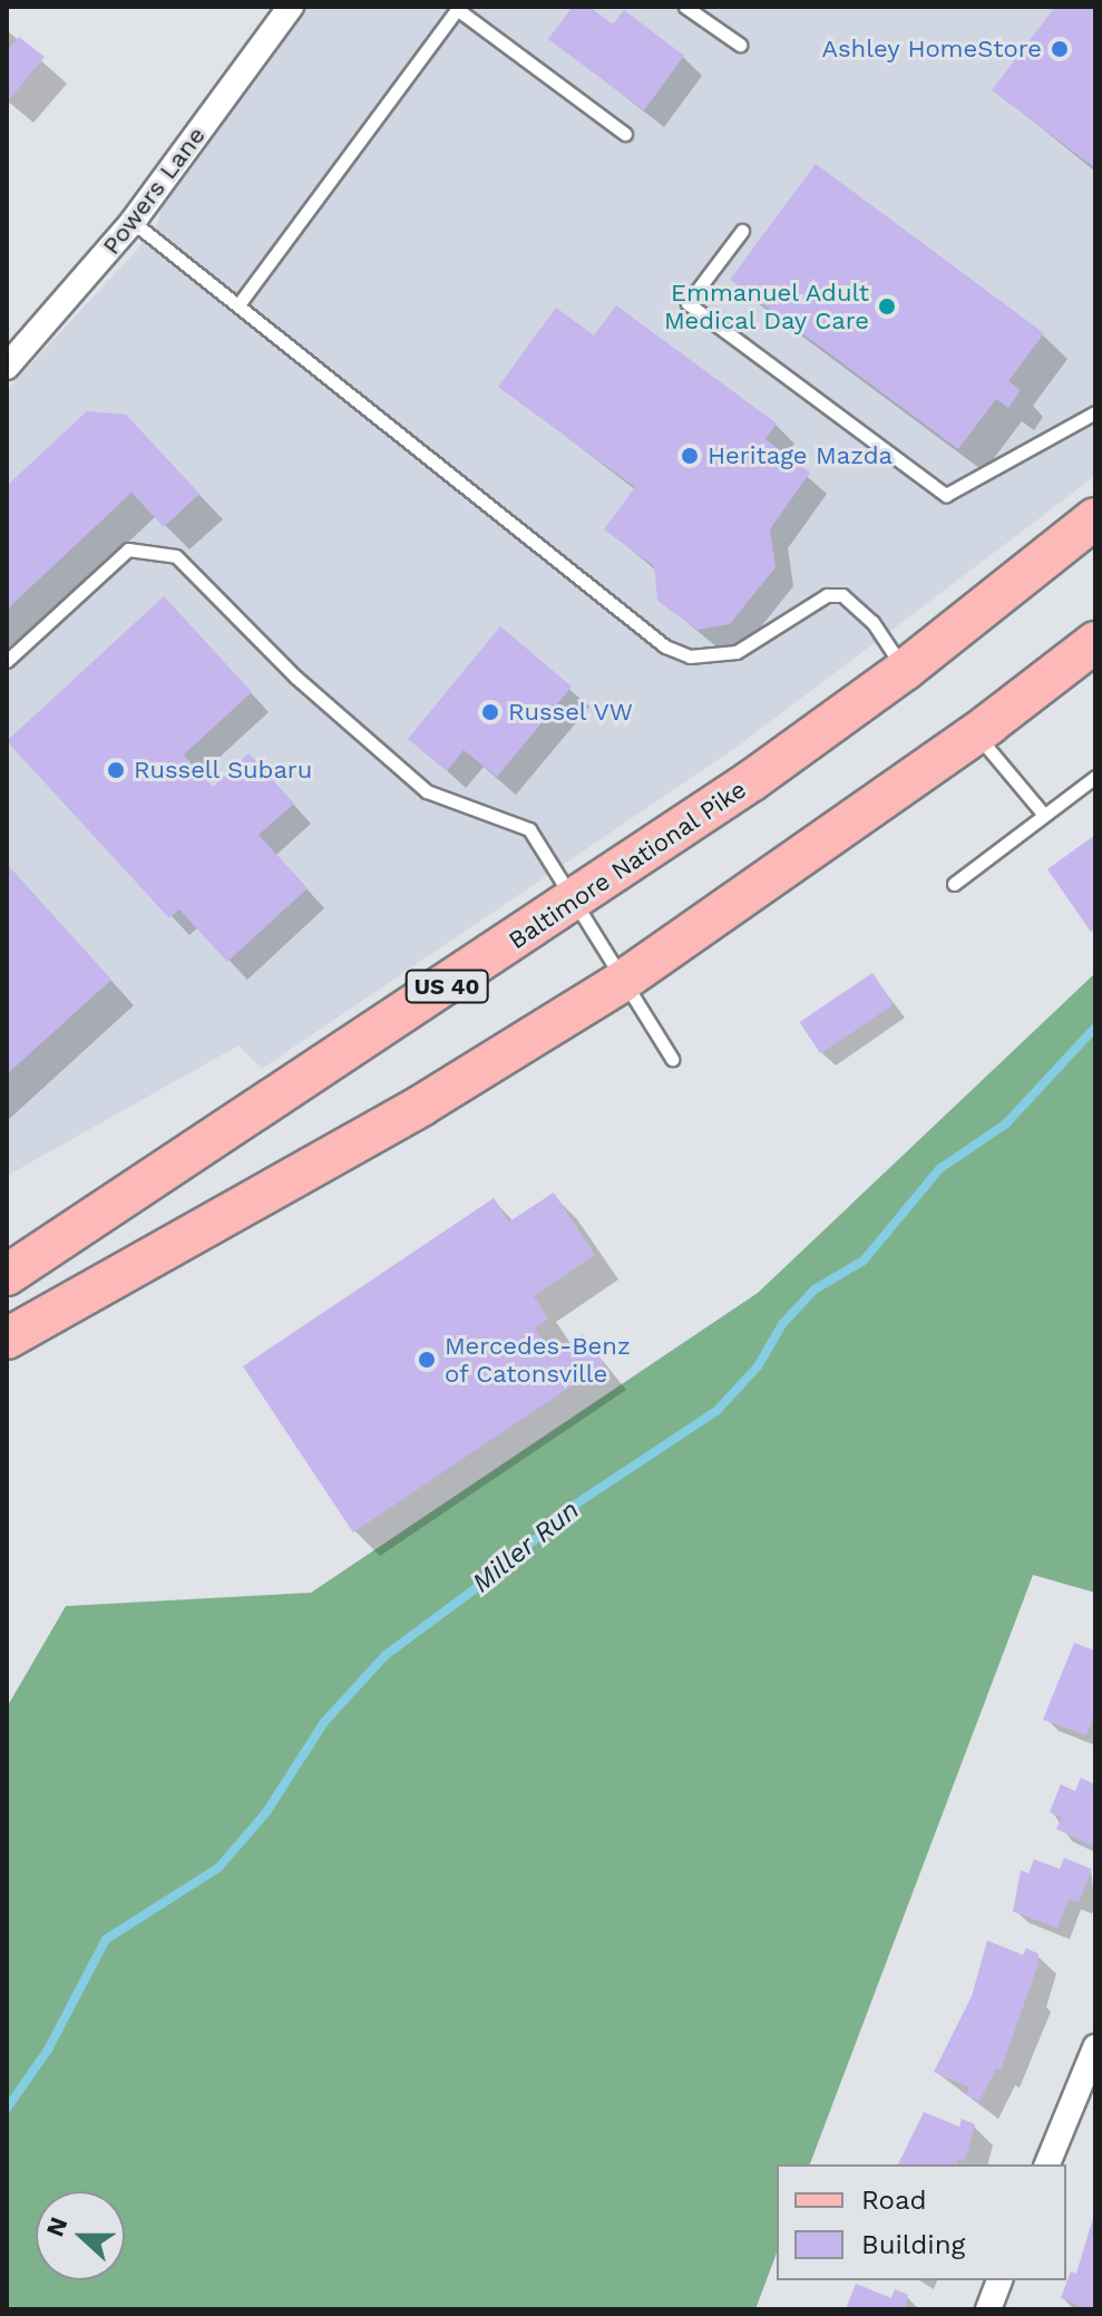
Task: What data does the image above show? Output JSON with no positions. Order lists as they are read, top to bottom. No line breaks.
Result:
{"streets":{"main road":["Baltimore National Pike","US 40"],"street":["Powers Lane"]},"water":["Miller Run"],"places":["Ashley HomeStore","Emmanuel Adult Medical Day Care","Heritage Mazda","Russel VW","Russell Subaru","Mercedes-Benz of Catonsville"],"legend":["Road","Building"],"north":"left"}
